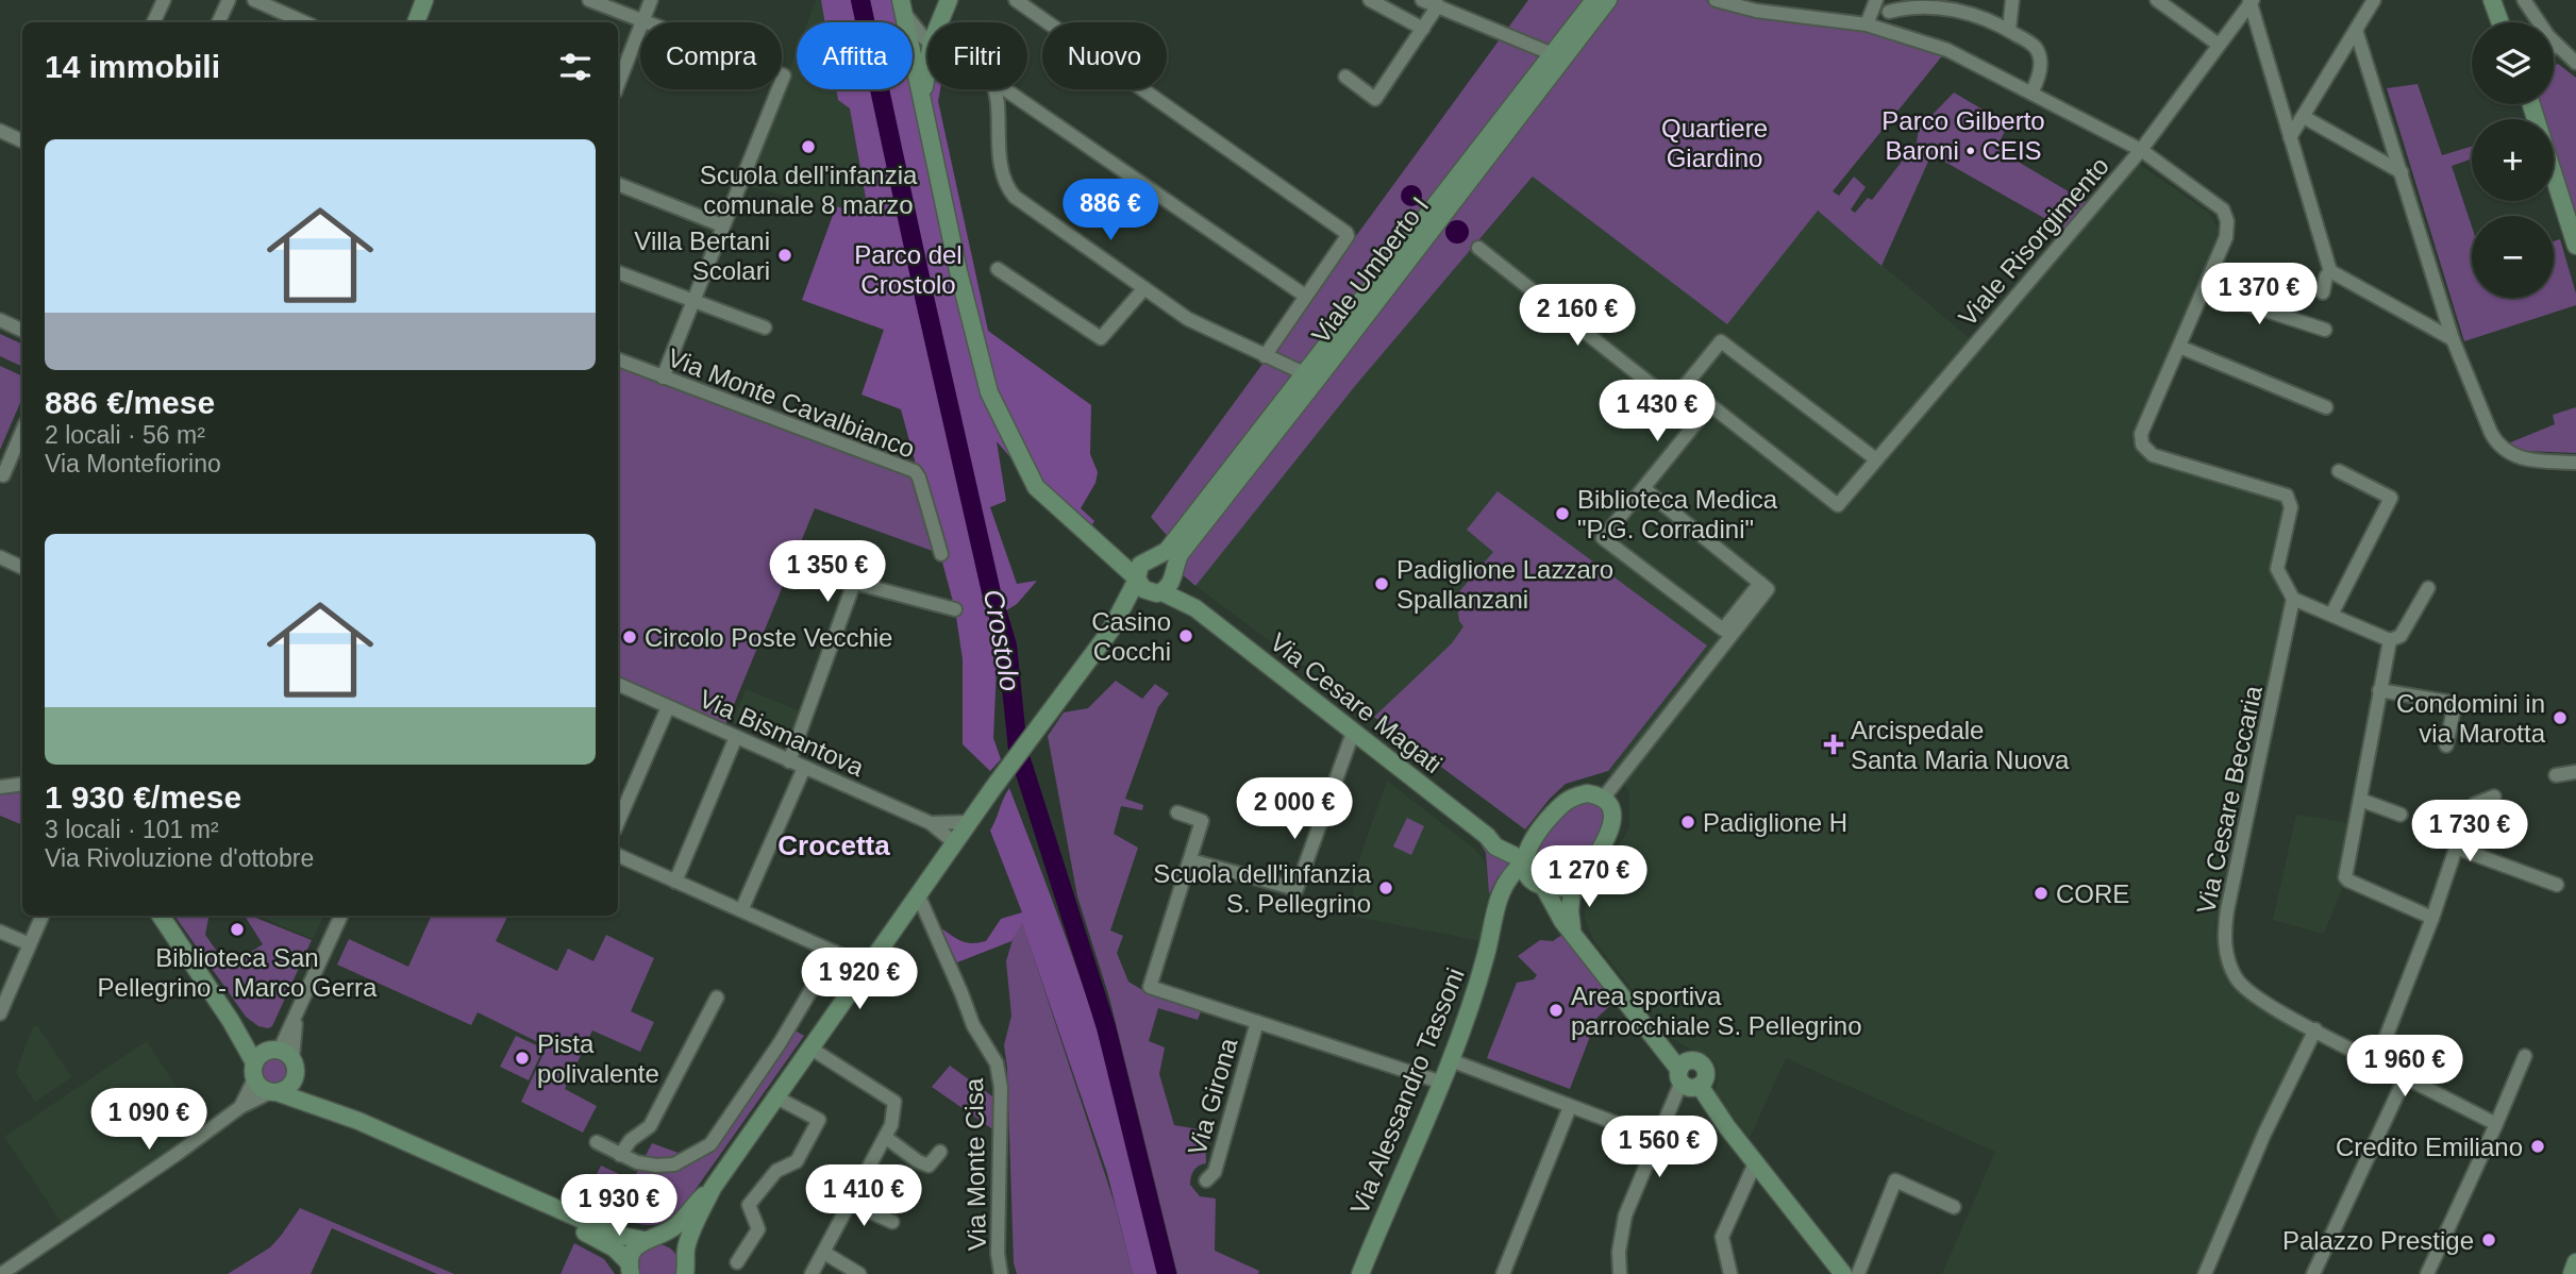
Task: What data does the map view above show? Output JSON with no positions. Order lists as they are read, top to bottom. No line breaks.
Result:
{"streets":{"street":["Viale Risorgimento","Viale Umberto I","Via Monte Cavalbianco","Via Cesare Magati","Via Bismantova","Via Cesare Beccaria","Via Alessandro Tassoni","Via Girona","Via Monte Cisa"]},"crossings":[["Viale Umberto I","Via Cesare Magati"],["Via Cesare Magati","Via Alessandro Tassoni"]],"districts":["Crocetta"],"water":["Crostolo"],"parks":["Parco Gilberto Baroni • CEIS","Quartiere Giardino","Parco del Crostolo"],"places":{"other":["Scuola dell'infanzia comunale 8 marzo","Villa Bertani Scolari","Biblioteca Medica \"P.G. Corradini\"","Padiglione Lazzaro Spallanzani","Casino Cocchi","Circolo Poste Vecchie","Condomini in via Marotta","Padiglione H","Scuola dell'infanzia S. Pellegrino","CORE","Biblioteca San Pellegrino - Marco Gerra","Area sportiva parrocchiale S. Pellegrino","Pista polivalente","Credito Emiliano","Palazzo Prestige"],"health":["Arcispedale Santa Maria Nuova"]},"page":{"map_buttons":["+","−"],"chip":["Compra","Affitta","Filtri","Nuovo"],"heading":"14 immobili","list":[{"name":"886 €/mese","note":"2 locali · 56 m² · Via Montefiorino"},{"name":"1 930 €/mese","note":"3 locali · 101 m² · Via Rivoluzione d'ottobre"}],"price":["886 €","1 370 €","2 160 €","1 430 €","1 350 €","2 000 €","1 730 €","1 270 €","1 920 €","1 960 €","1 090 €","1 560 €","1 410 €","1 930 €"]}}
